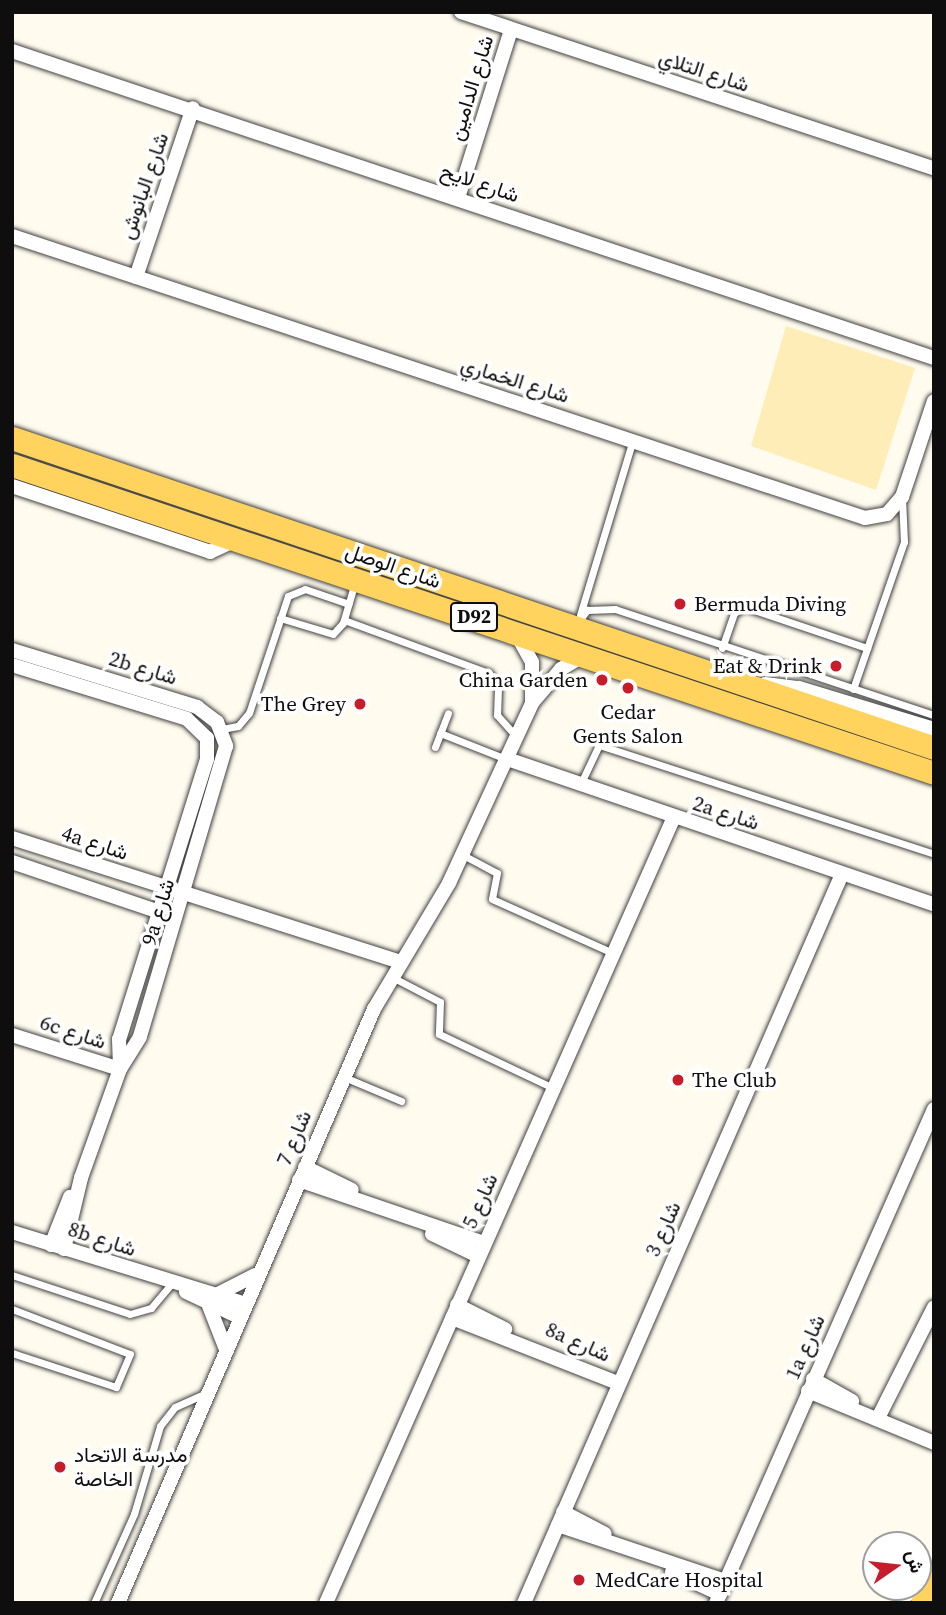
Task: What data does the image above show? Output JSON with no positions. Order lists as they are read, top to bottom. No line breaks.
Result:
{"streets":{"main road":["شارع الوصل","D92"],"street":["شارع التلاي","شارع الدامين","شارع لايح","شارع البانوش","شارع الخماري","2b شارع","2a شارع","4a شارع","9a شارع","6c شارع","شارع 7","شارع 5","شارع 3","8b شارع","8a شارع","1a شارع"]},"crossings":[["شارع التلاي","شارع الدامين"],["شارع الدامين","شارع لايح"],["شارع لايح","شارع البانوش"],["شارع البانوش","شارع الخماري"],["شارع الوصل","شارع 7"],["2b شارع","9a شارع"],["2a شارع","شارع 7"],["2a شارع","شارع 5"],["2a شارع","شارع 3"],["4a شارع","9a شارع"],["4a شارع","شارع 7"],["9a شارع","6c شارع"],["9a شارع","8b شارع"],["شارع 7","8b شارع"],["شارع 5","8a شارع"],["شارع 3","8a شارع"]],"places":["Bermuda Diving","Eat & Drink","China Garden","Cedar Gents Salon","The Grey","The Club","مدرسة الاتحاد الخاصة","MedCare Hospital"],"north":"right"}
